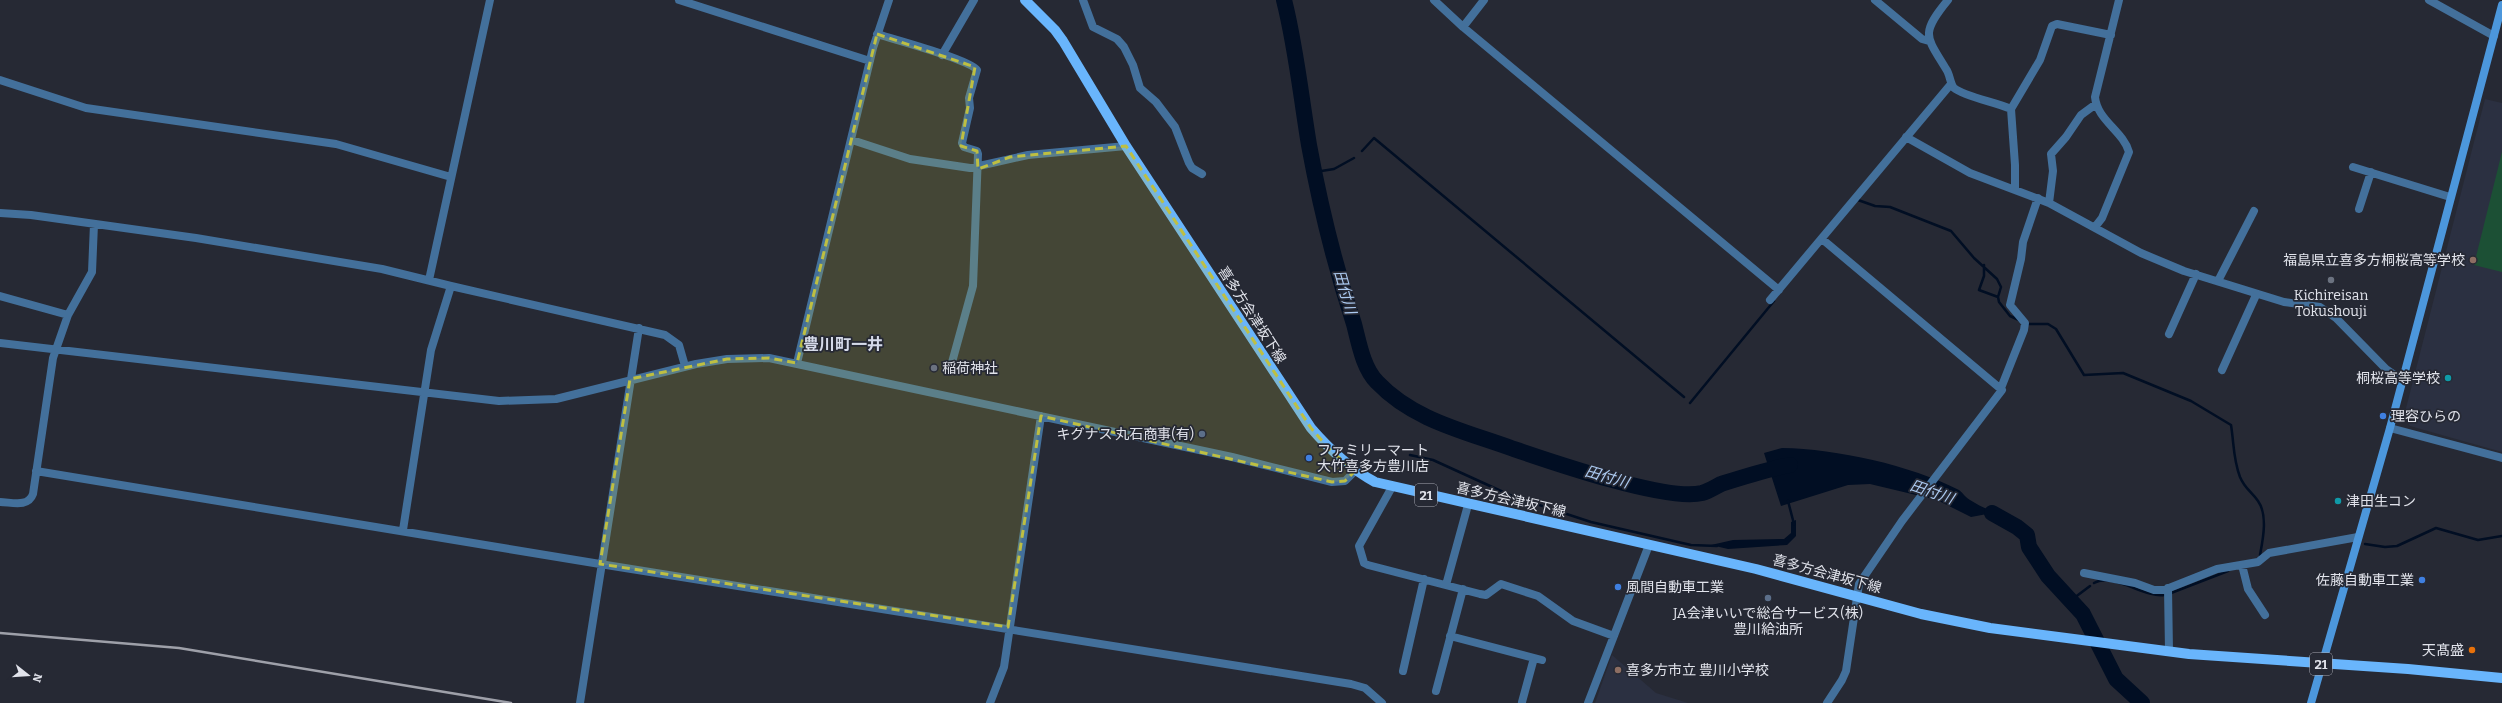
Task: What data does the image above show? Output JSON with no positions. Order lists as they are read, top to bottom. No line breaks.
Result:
{"streets":{"main road":["喜多方会津坂下線","21"]},"crossings":[["喜多方会津坂下線","21"]],"districts":["豊川町一井"],"water":["田付川"],"places":["福島県立喜多方桐桜高等学校","Kichireisan Tokushouji","稲荷神社","桐桜高等学校","理容ひらの","キグナス 丸石商事(有)","ファミリーマート 大竹喜多方豊川店","津田生コン","佐藤自動車工業","風間自動車工業","JA会津いいで総合サービス(株) 豊川給油所","天髙盛","喜多方市立 豊川小学校"],"north":"right"}
